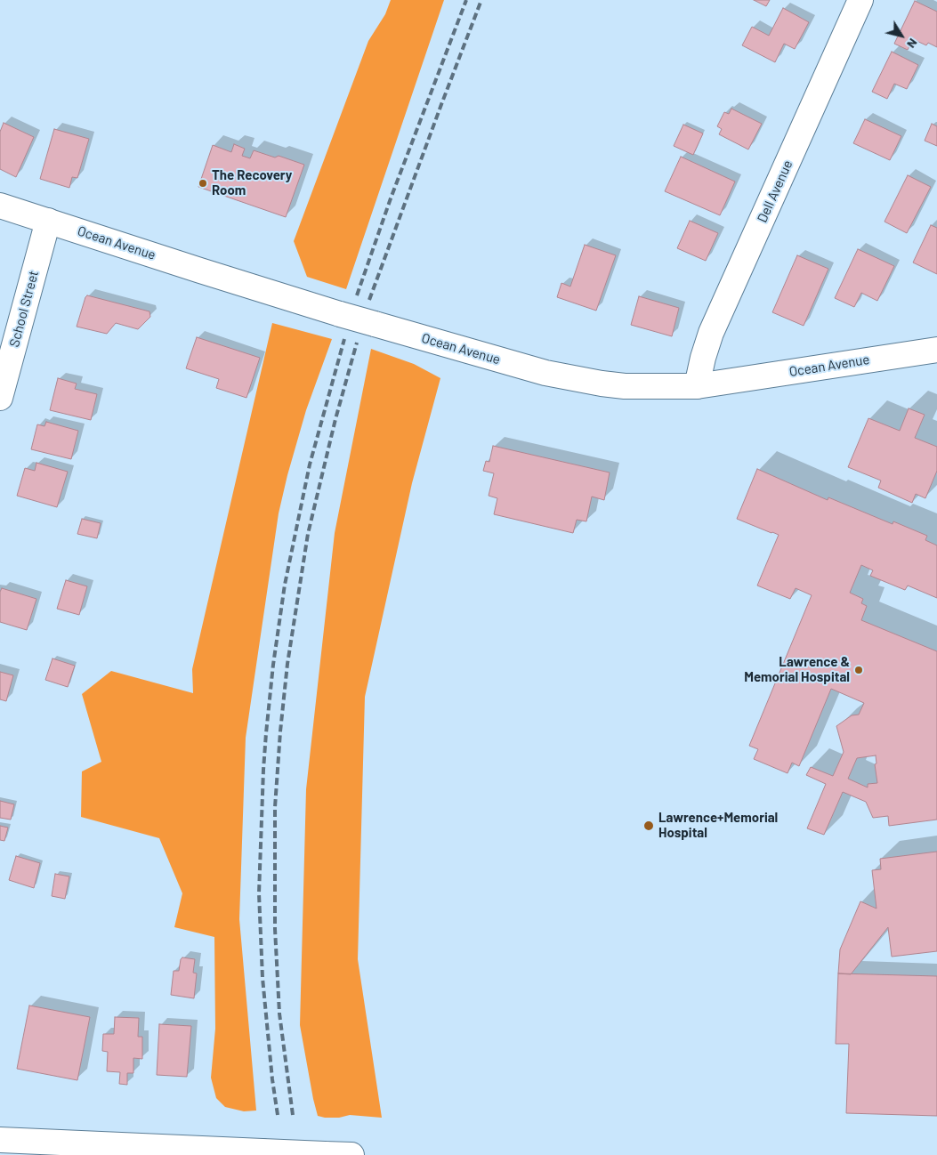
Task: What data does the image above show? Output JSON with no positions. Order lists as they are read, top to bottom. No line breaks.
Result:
{"streets":{"main road":["Dell Avenue","Ocean Avenue","School Street"]},"crossings":[["Dell Avenue","Ocean Avenue"],["Ocean Avenue","School Street"]],"places":["The Recovery Room","Lawrence & Memorial Hospital","Lawrence+Memorial Hospital"],"north":"bottom right"}
